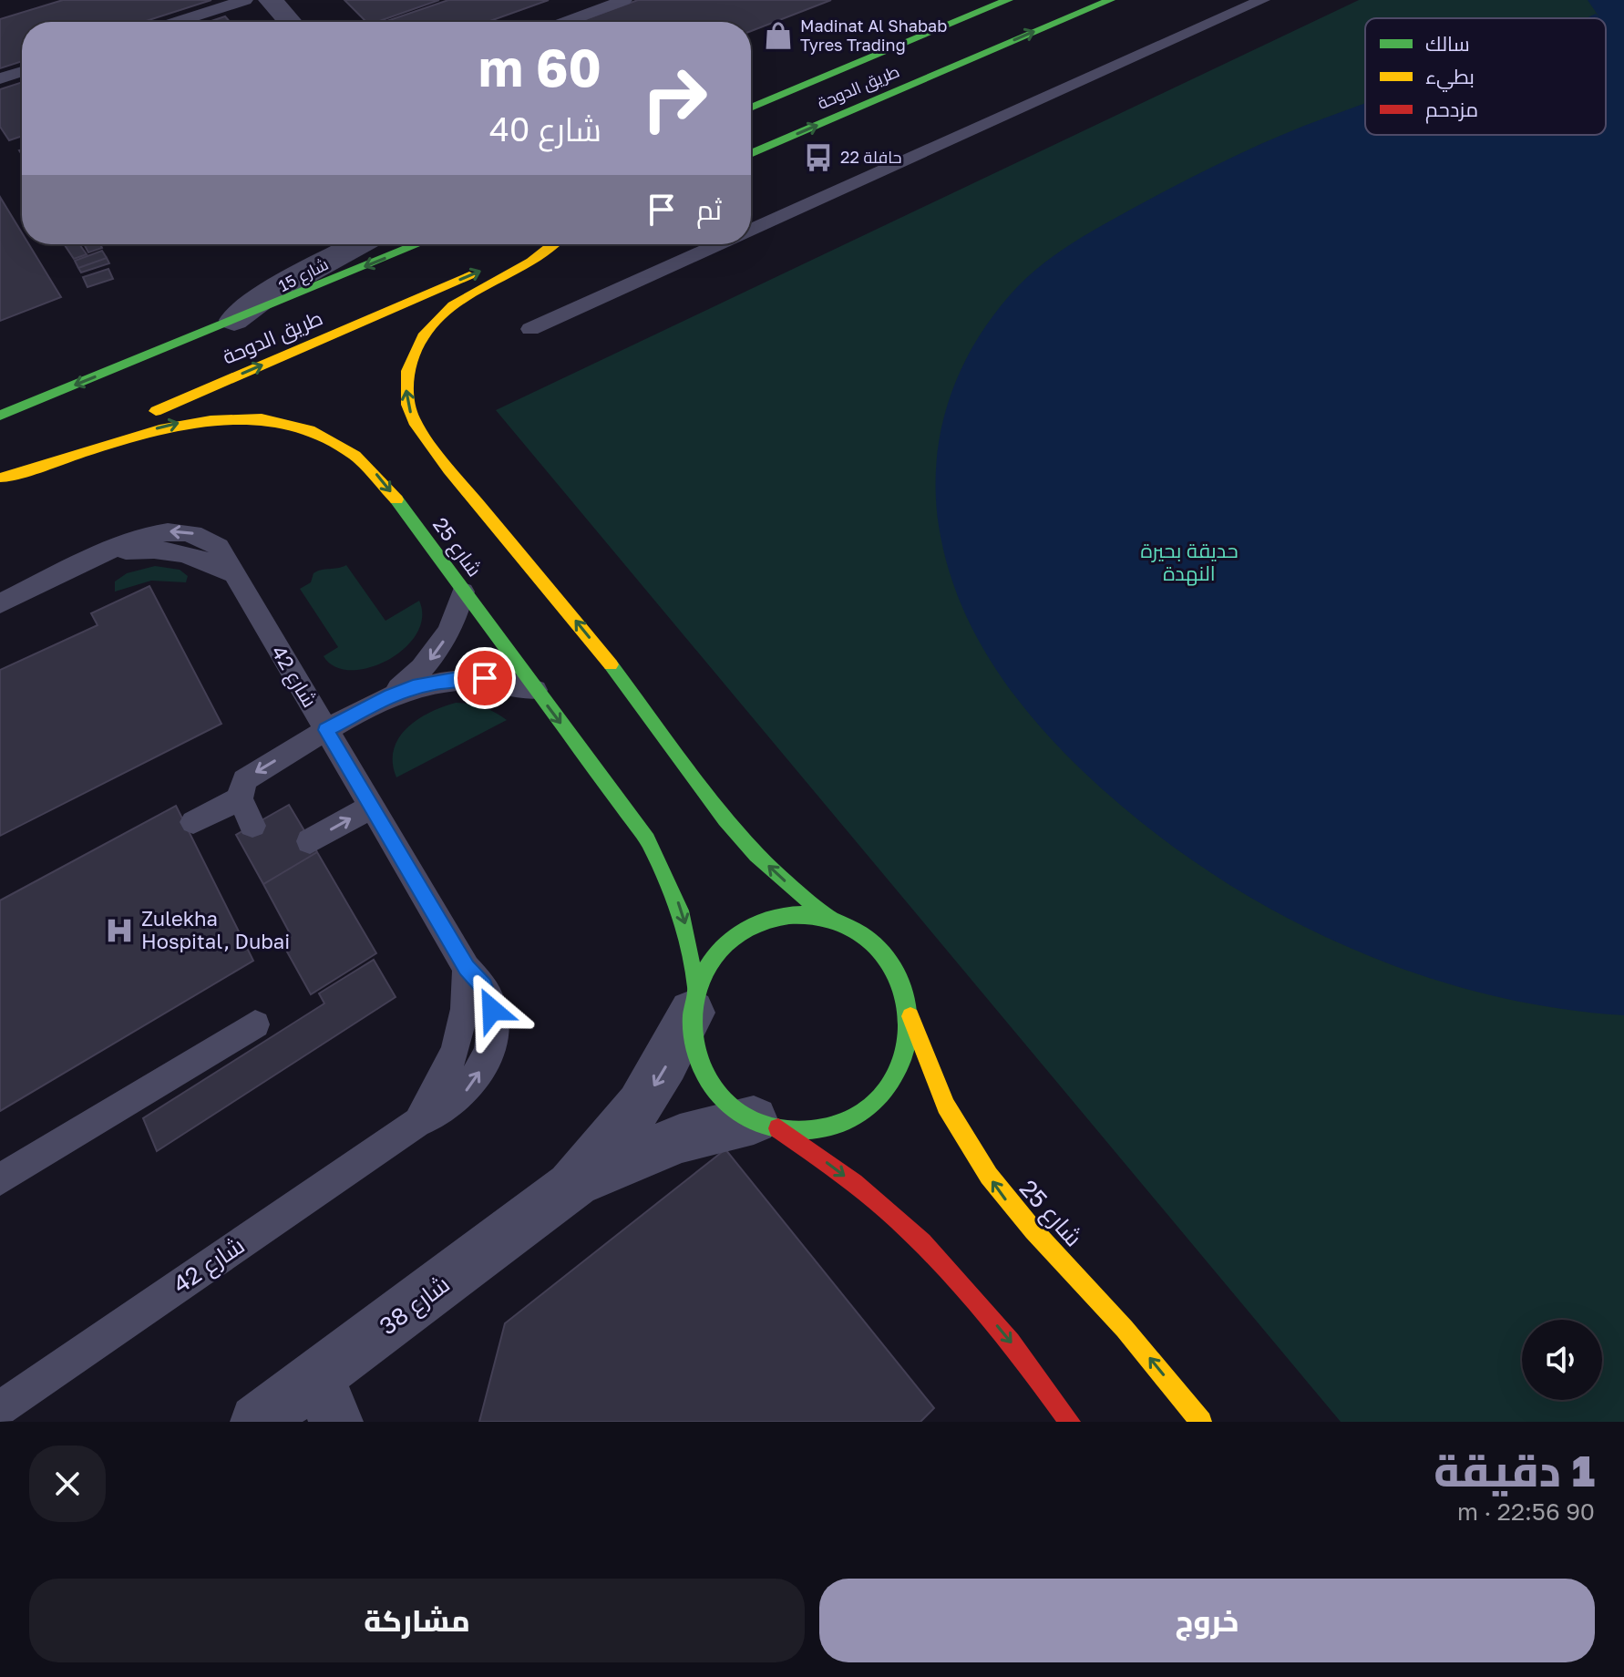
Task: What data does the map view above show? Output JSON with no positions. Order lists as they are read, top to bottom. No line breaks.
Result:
{"streets":{"street":["طريق الدوحة","شارع 15","شارع 25","شارع 38"],"lane":["شارع 42"]},"crossings":[["طريق الدوحة","شارع 15"],["طريق الدوحة","شارع 25"],["شارع 25","شارع 38"]],"parks":["حديقة بحيرة النهدة"],"places":{"shop":["Madinat Al Shabab Tyres Trading"],"bus stop":["حافلة 22"],"hospital":["Zulekha Hospital, Dubai"]},"legend":["سالك","بطيء","مزدحم"],"page":{"turn":["60 m","شارع 40"],"then":"ثم","heading":["1 دقيقة","90 m · 22:56"],"buttons":["خروج","مشاركة"]}}
